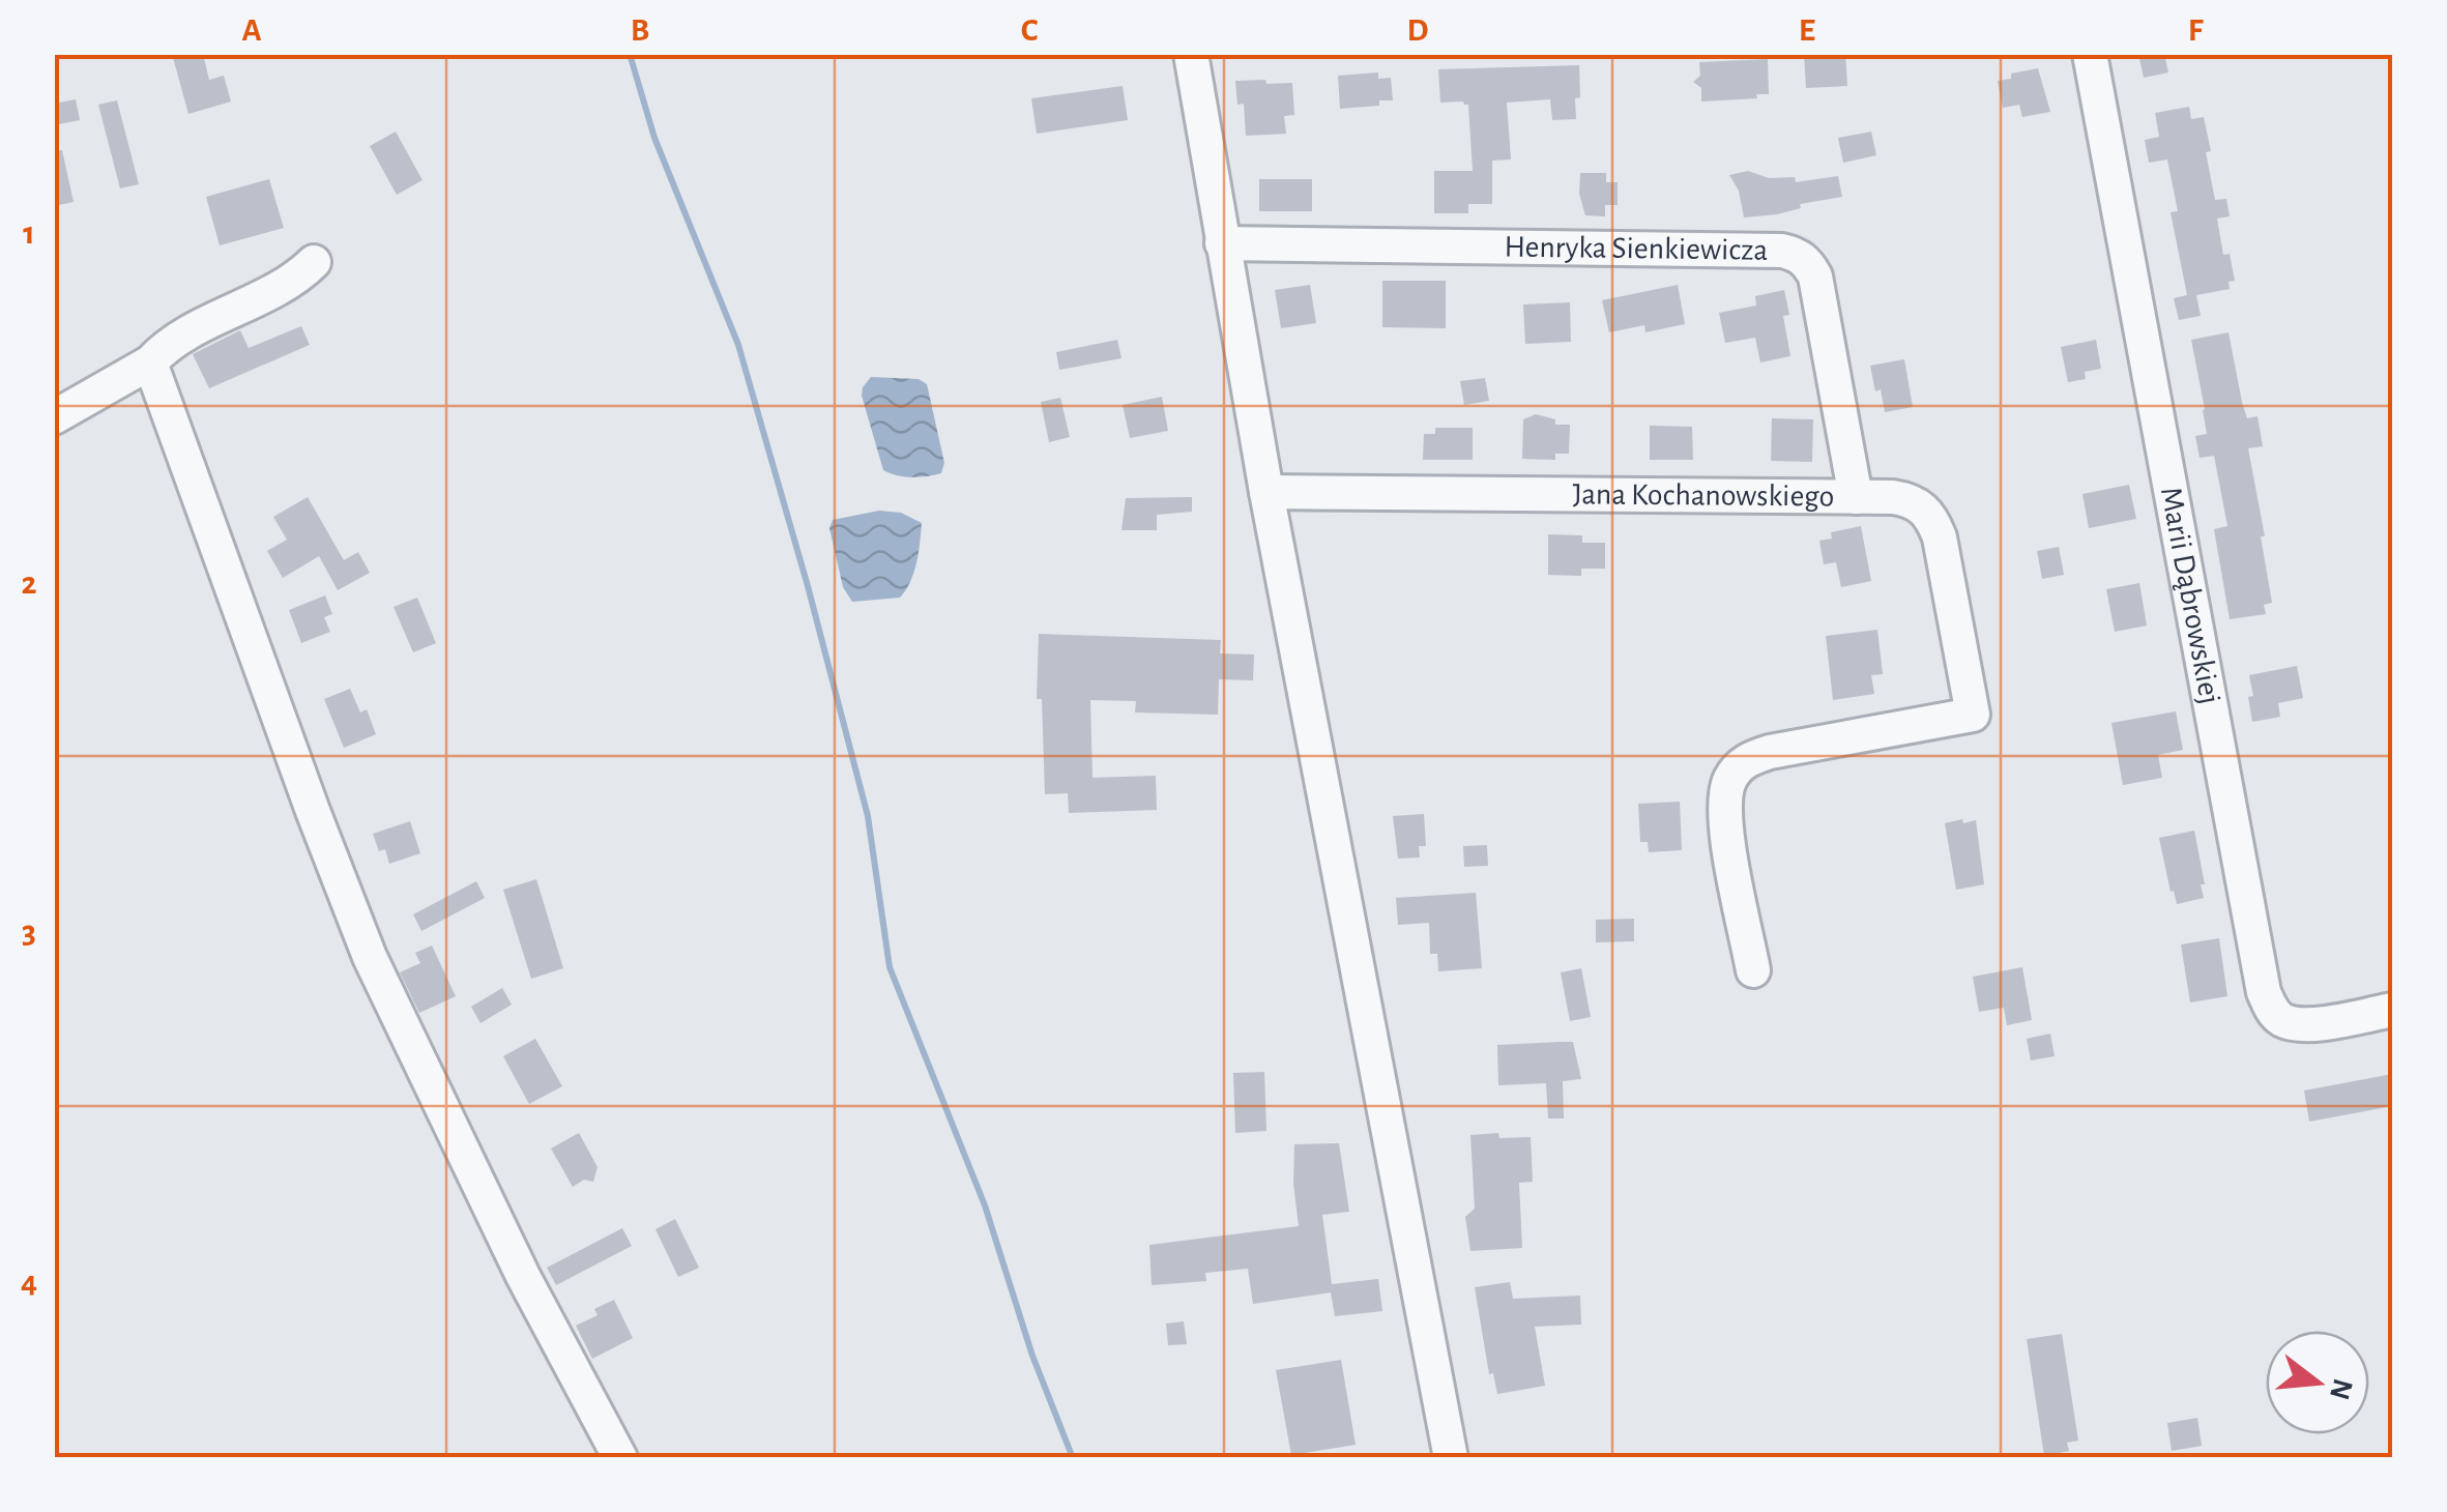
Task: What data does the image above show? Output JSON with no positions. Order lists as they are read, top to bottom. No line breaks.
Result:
{"streets":{"street":["Henryka Sienkiewicza","Jana Kochanowskiego","Marii Dąbrowskiej"]},"crossings":[["Henryka Sienkiewicza","Jana Kochanowskiego"]],"north":"right","grid":{"columns":["A","B","C","D","E","F"],"rows":["1","2","3","4"]}}
